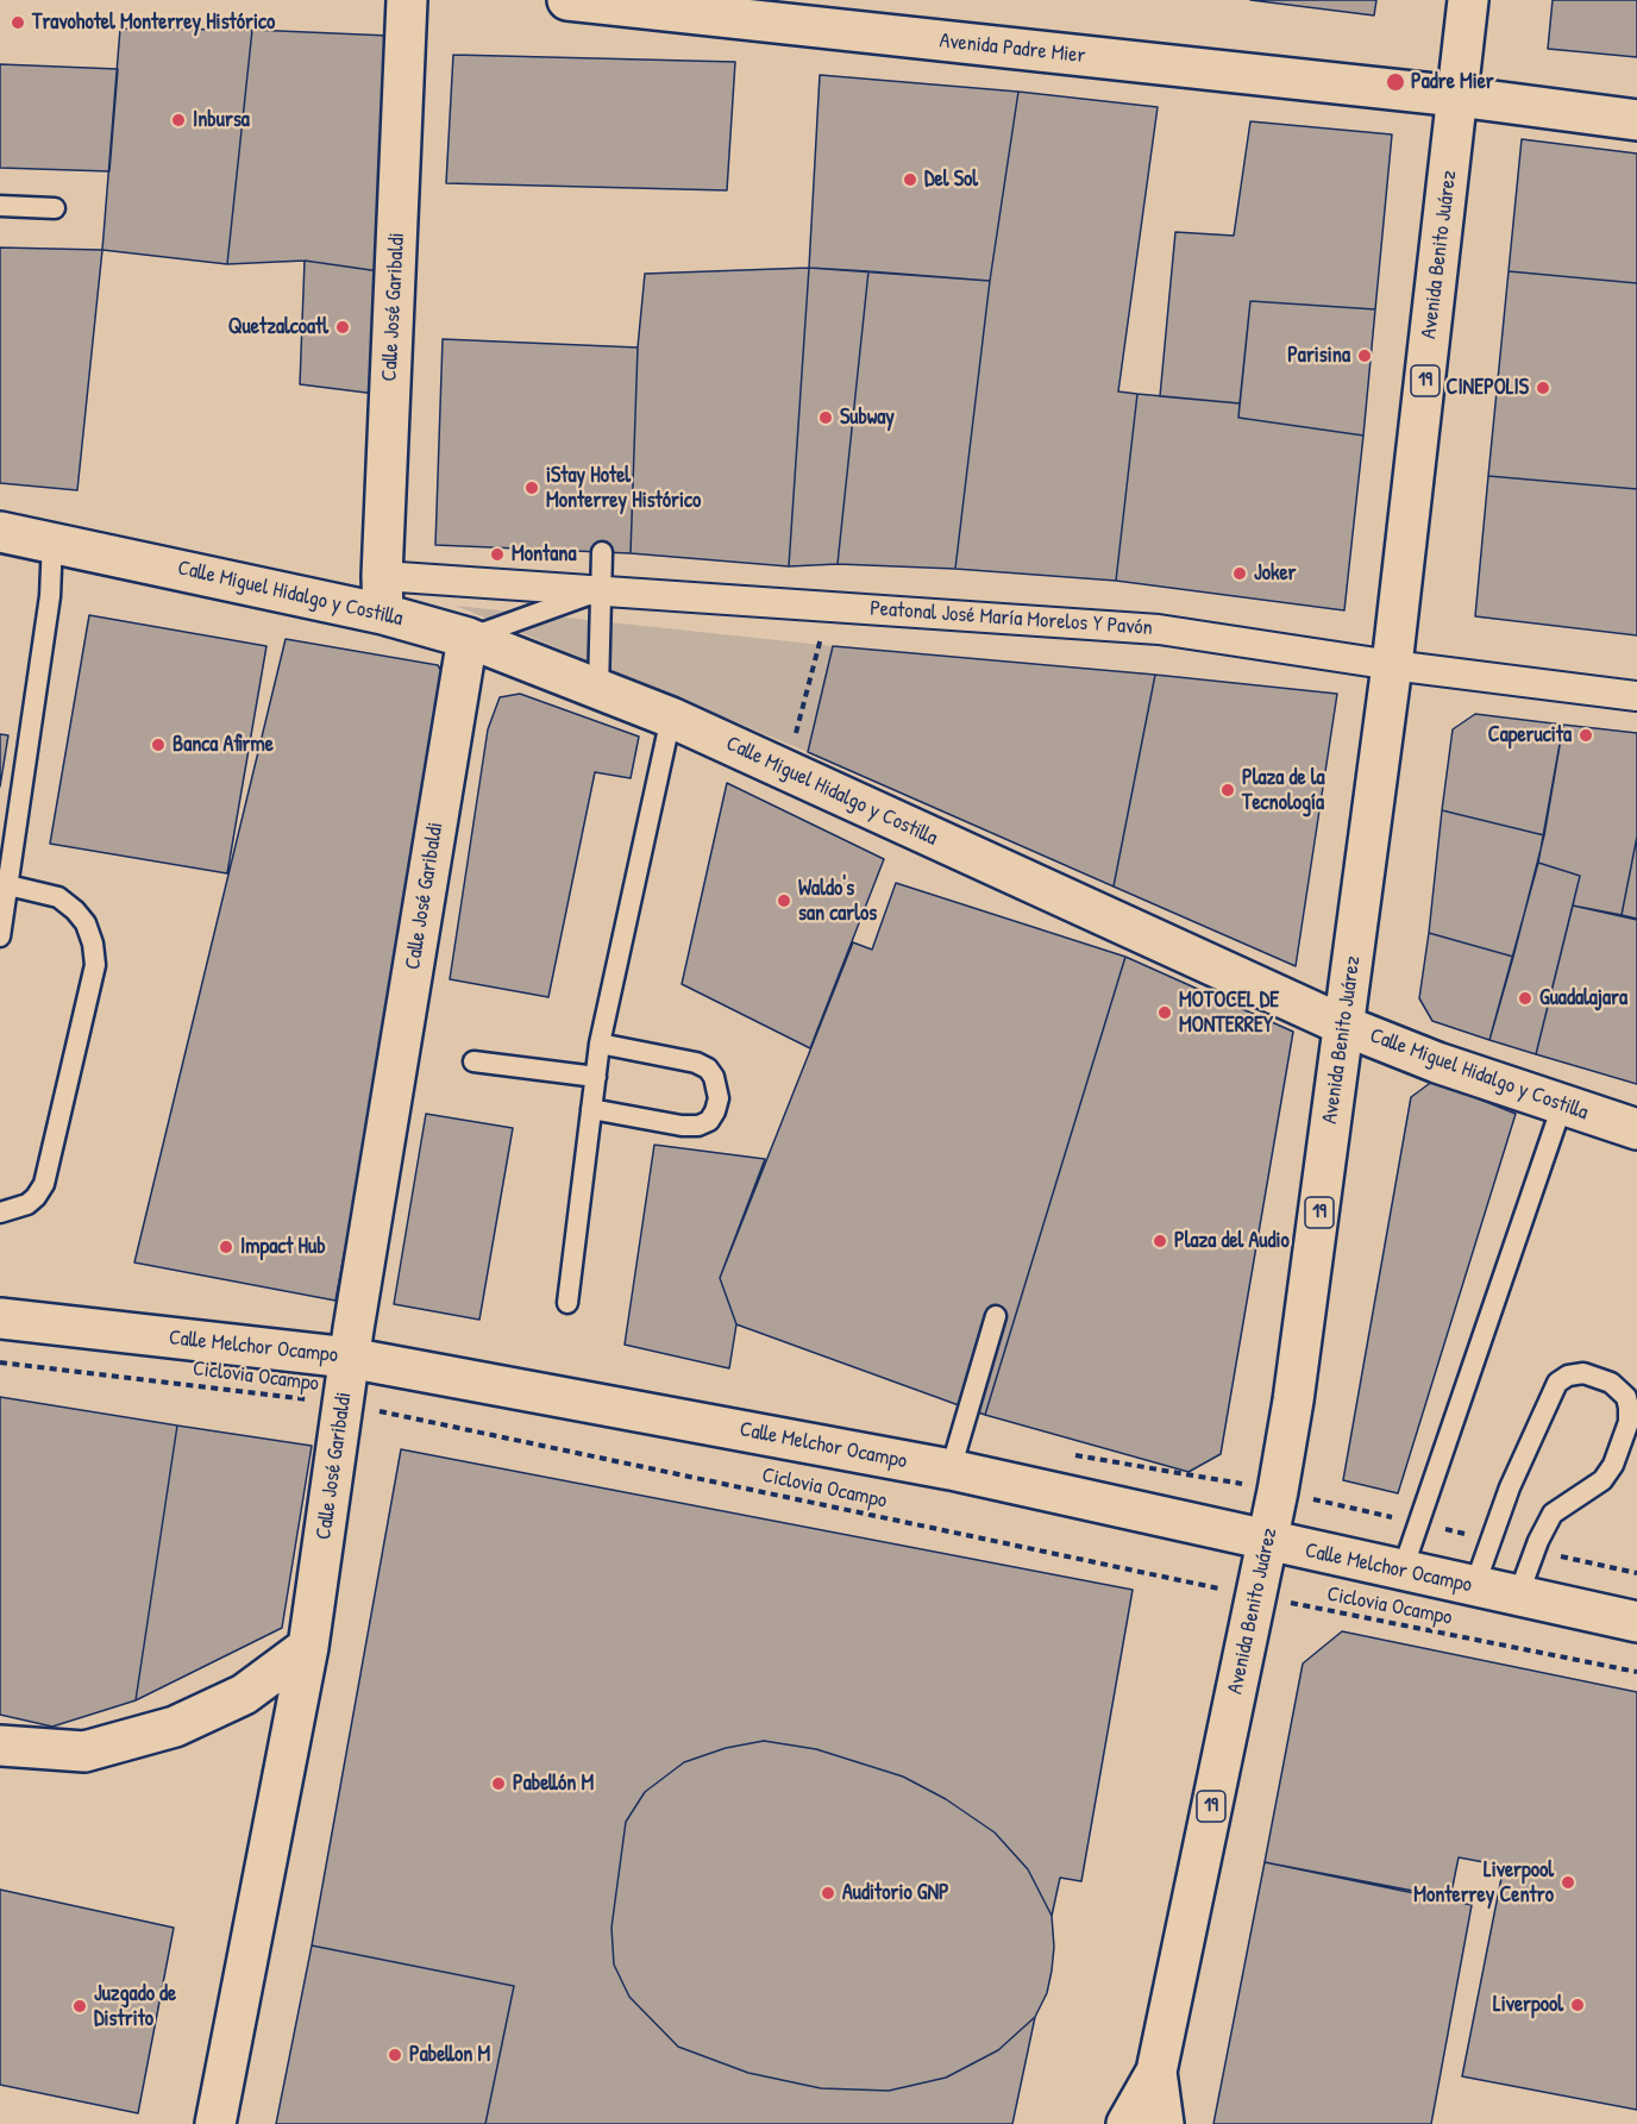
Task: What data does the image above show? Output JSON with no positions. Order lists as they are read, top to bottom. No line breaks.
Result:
{"streets":{"street":["Avenida Padre Mier","Avenida Benito Juárez","Calle José Garibaldi","19","Calle Miguel Hidalgo y Costilla","Peatonal José María Morelos Y Pavón","Calle Melchor Ocampo"],"path":["Ciclovia Ocampo"]},"crossings":[["Avenida Padre Mier","Avenida Benito Juárez"],["Avenida Benito Juárez","Calle Miguel Hidalgo y Costilla"],["Avenida Benito Juárez","Peatonal José María Morelos Y Pavón"],["Avenida Benito Juárez","Calle Melchor Ocampo"],["Avenida Benito Juárez","Ciclovia Ocampo"],["Calle José Garibaldi","Calle Miguel Hidalgo y Costilla"],["Calle José Garibaldi","Peatonal José María Morelos Y Pavón"],["Calle José Garibaldi","Calle Melchor Ocampo"],["Calle José Garibaldi","Ciclovia Ocampo"]],"places":["Travohotel Monterrey Histórico","Padre Mier","Inbursa","Del Sol","Quetzalcoatl","Parisina","CINEPOLIS","Subway","iStay Hotel Monterrey Histórico","Montana","Joker","Caperucita","Banca Afirme","Plaza de la Tecnología","Waldo's san carlos","Guadalajara","MOTOCEL DE MONTERREY","Plaza del Audio","Impact Hub","Pabellón M","Liverpool Monterrey Centro","Auditorio GNP","Liverpool","Juzgado de Distrito","Pabellon M"]}
